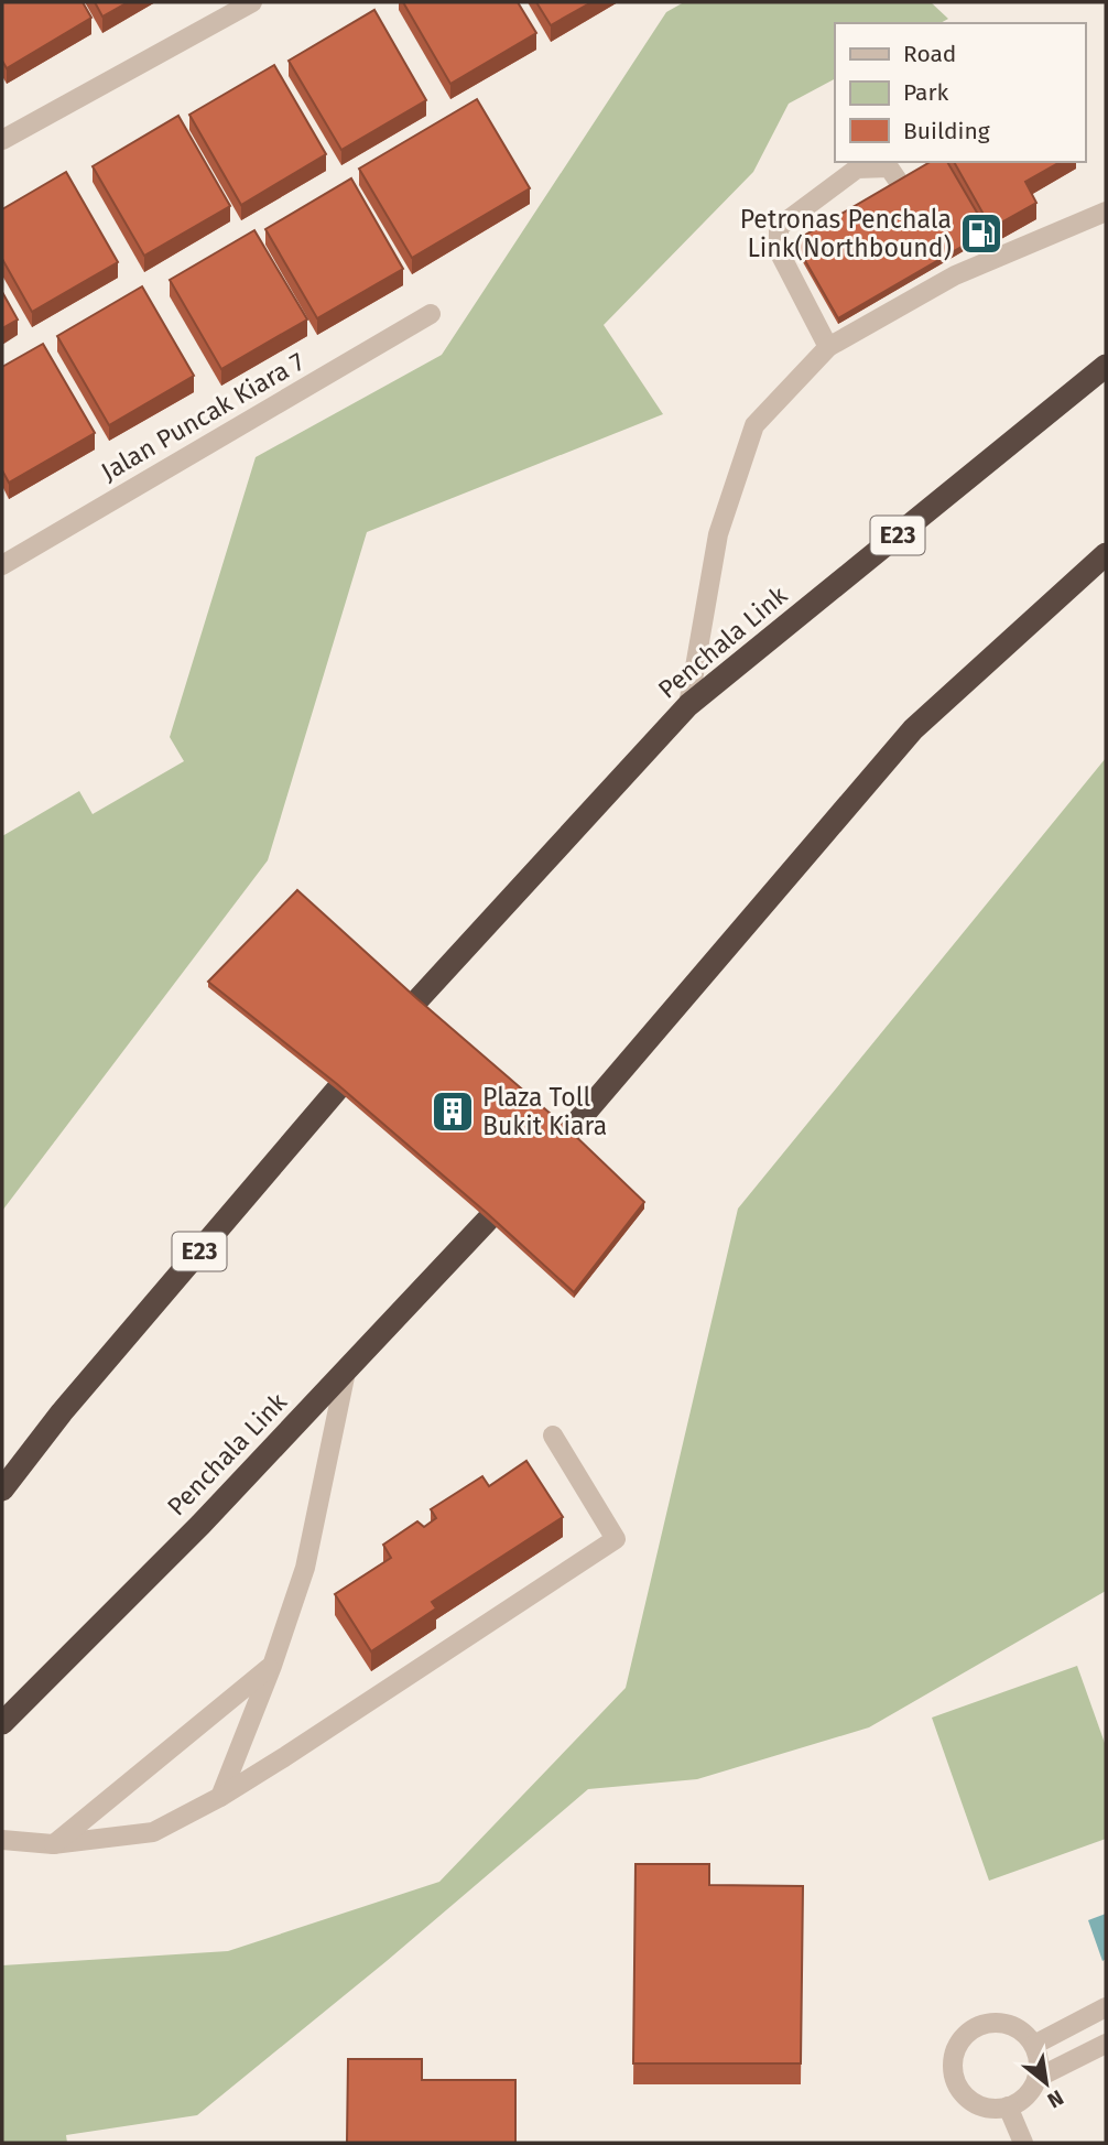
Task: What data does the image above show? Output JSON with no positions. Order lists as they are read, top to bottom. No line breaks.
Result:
{"streets":{"highway":["E23","Penchala Link"],"street":["Jalan Puncak Kiara 7"]},"places":{"fuel station":["Petronas Penchala Link(Northbound)"],"building":["Plaza Toll Bukit Kiara"]},"legend":["Road","Park","Building"],"north":"bottom right"}
